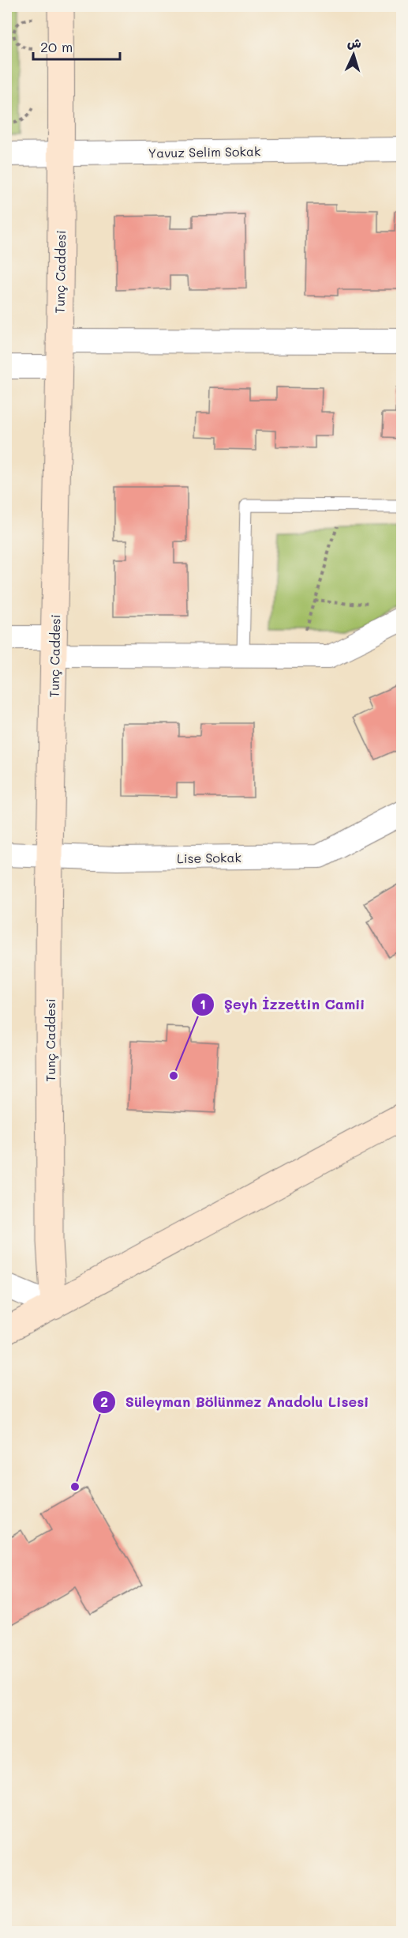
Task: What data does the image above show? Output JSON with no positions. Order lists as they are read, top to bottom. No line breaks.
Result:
{"streets":{"street":["Yavuz Selim Sokak","Tunç Caddesi","Lise Sokak"]},"crossings":[["Yavuz Selim Sokak","Tunç Caddesi"],["Tunç Caddesi","Lise Sokak"]],"places":["Şeyh İzzettin Camii","Süleyman Bölünmez Anadolu Lisesi"],"scale_bar":"20 m","north":"top"}
